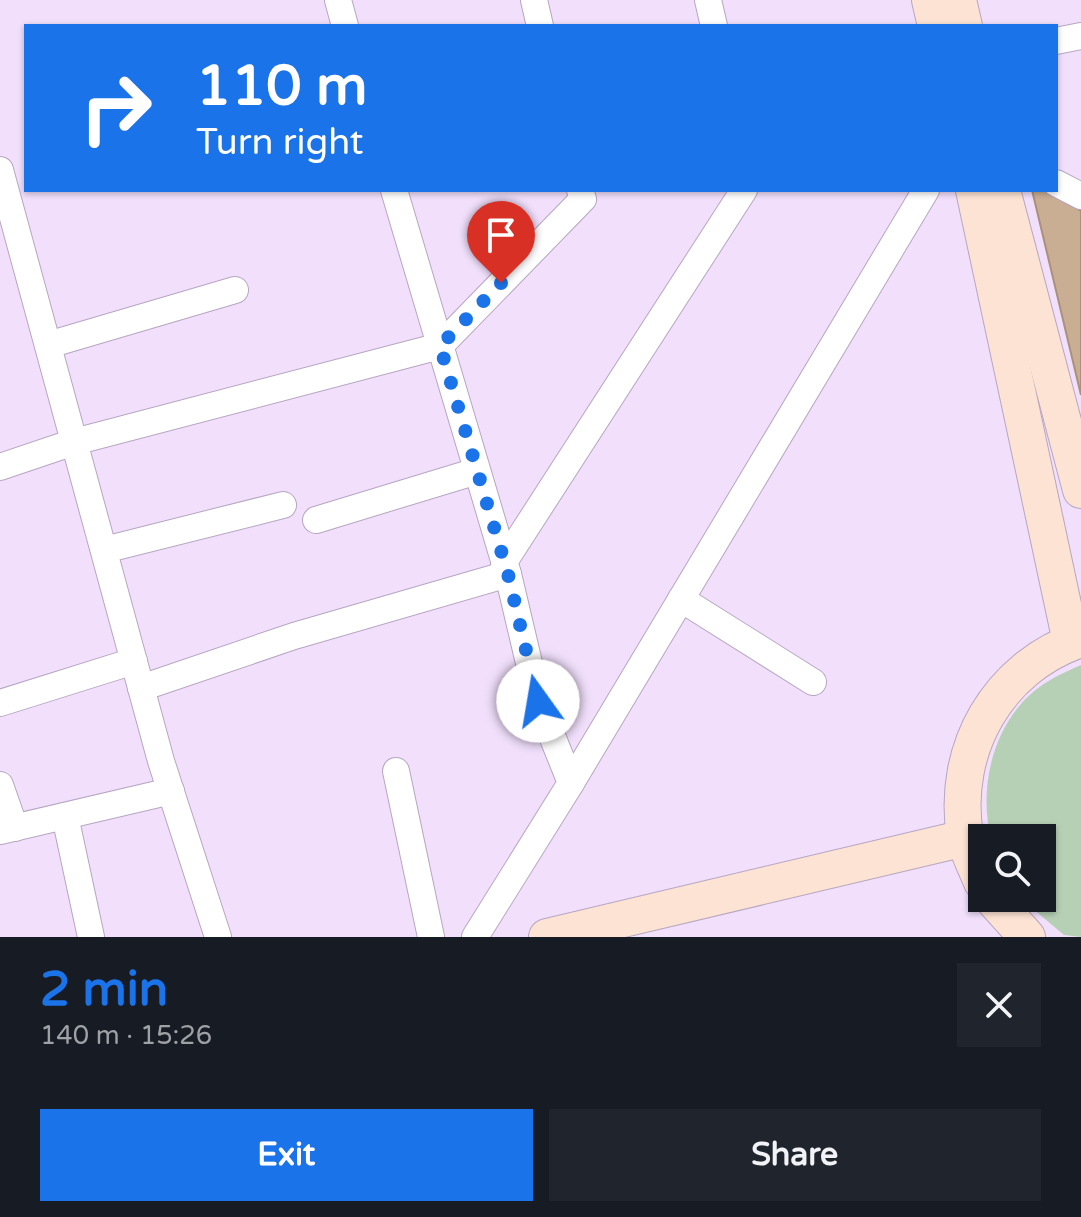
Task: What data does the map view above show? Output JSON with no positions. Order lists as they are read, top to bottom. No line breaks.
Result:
{"page":{"turn":["110 m","Turn right"],"heading":["2 min","140 m · 15:26"],"buttons":["Exit","Share"]}}
